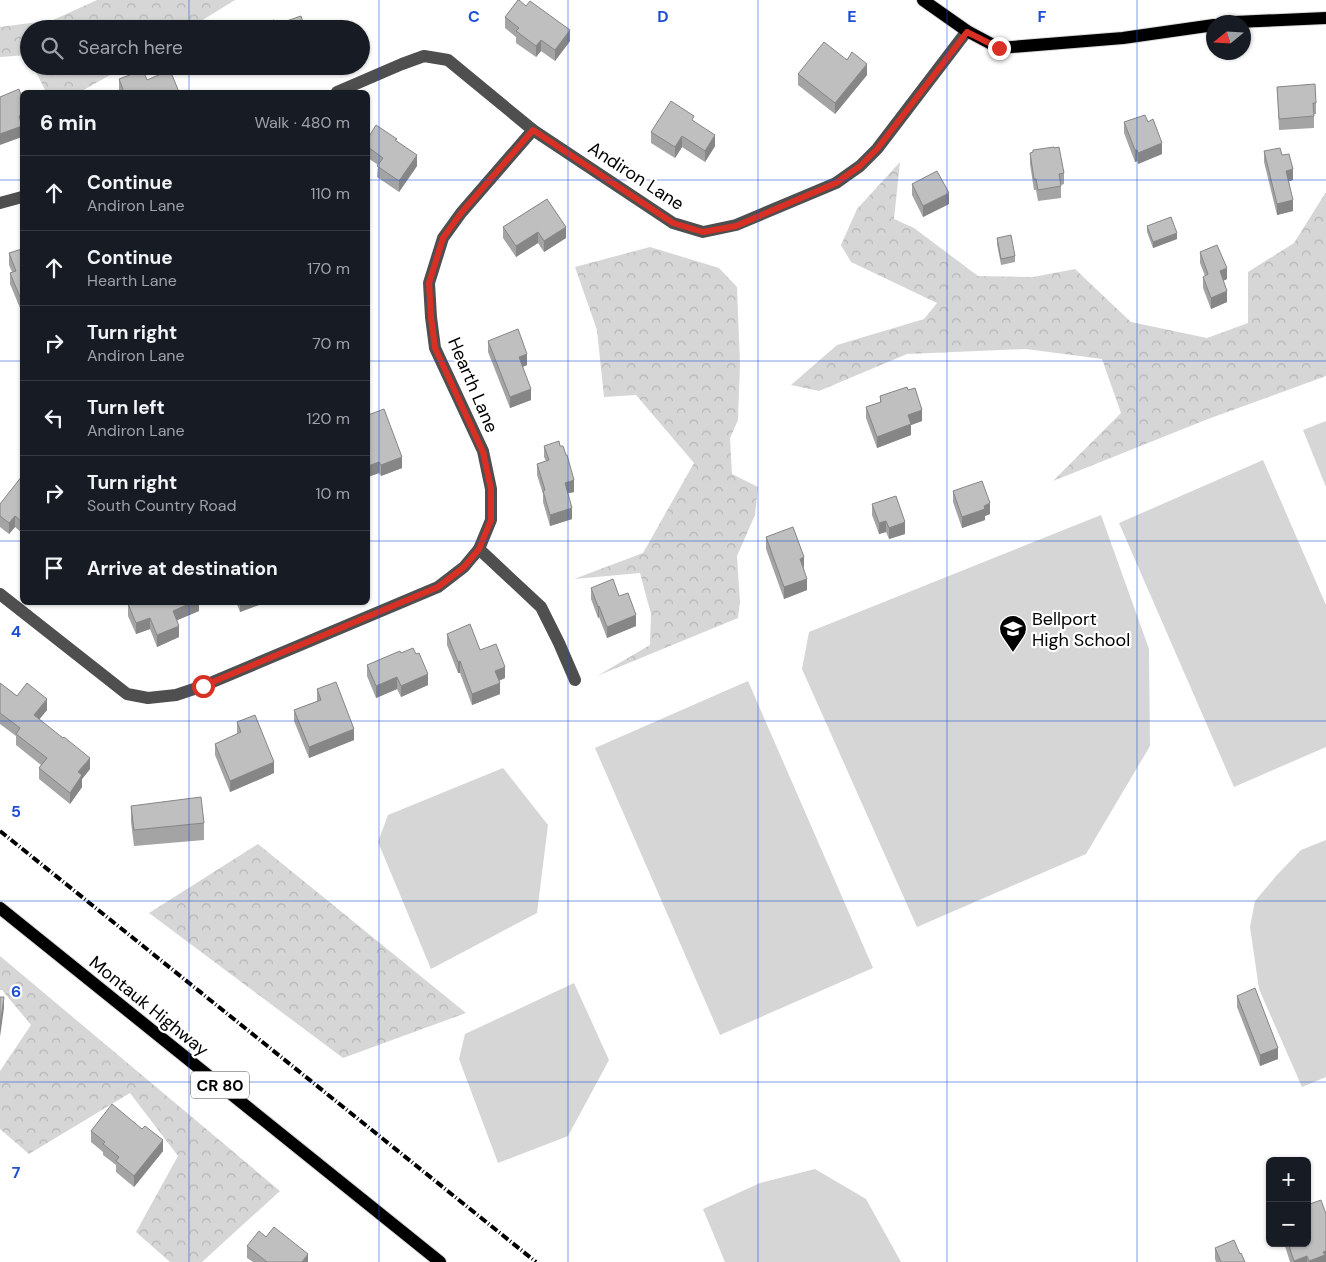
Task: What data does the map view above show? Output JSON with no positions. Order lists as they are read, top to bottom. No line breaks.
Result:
{"streets":{"main road":["Montauk Highway","CR 80"],"street":["Andiron Lane","Hearth Lane"]},"crossings":[["Andiron Lane","Hearth Lane"]],"places":{"school or university":["Bellport High School"]},"north":"left","page":{"search":"Search here","heading":["6 min","Walk · 480 m"],"list":[["Continue","Andiron Lane","110 m"],["Continue","Hearth Lane","170 m"],["Turn right","Andiron Lane","70 m"],["Turn left","Andiron Lane","120 m"],["Turn right","South Country Road","10 m"],"Arrive at destination"],"map_buttons":["+","−"]},"grid":{"columns":["C","D","E","F"],"rows":["4","5","6","7"]}}
